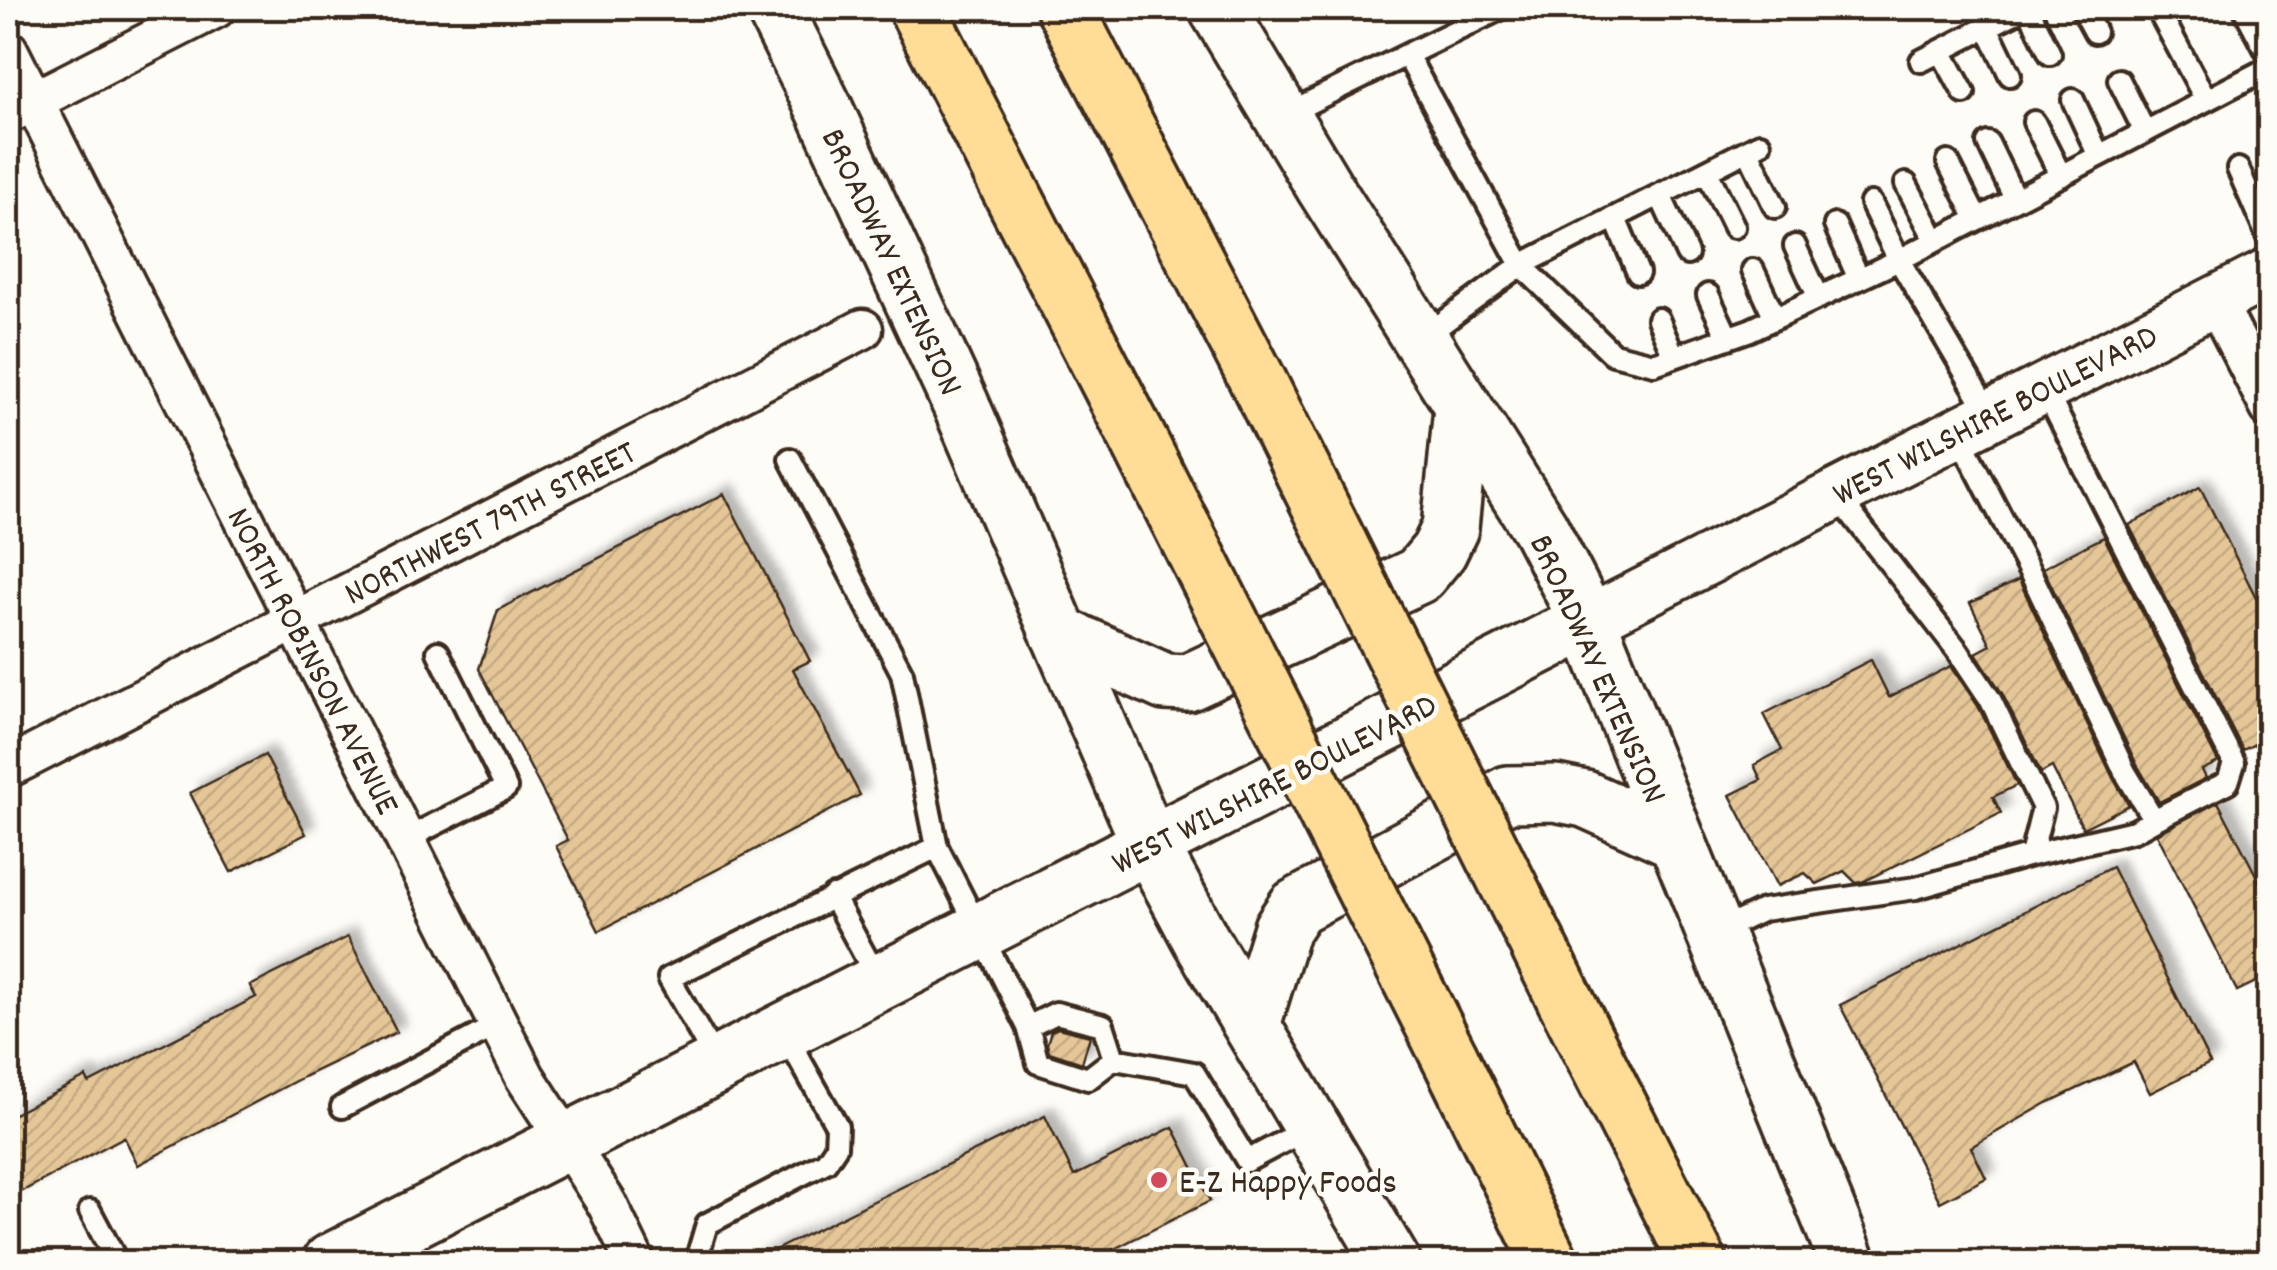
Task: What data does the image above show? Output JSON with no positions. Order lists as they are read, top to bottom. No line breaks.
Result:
{"streets":{"main road":["BROADWAY EXTENSION","WEST WILSHIRE BOULEVARD"],"street":["NORTHWEST 79TH STREET","NORTH ROBINSON AVENUE"]},"crossings":[["BROADWAY EXTENSION","WEST WILSHIRE BOULEVARD"],["WEST WILSHIRE BOULEVARD","NORTH ROBINSON AVENUE"],["NORTHWEST 79TH STREET","NORTH ROBINSON AVENUE"]],"places":["E-Z Happy Foods"]}
